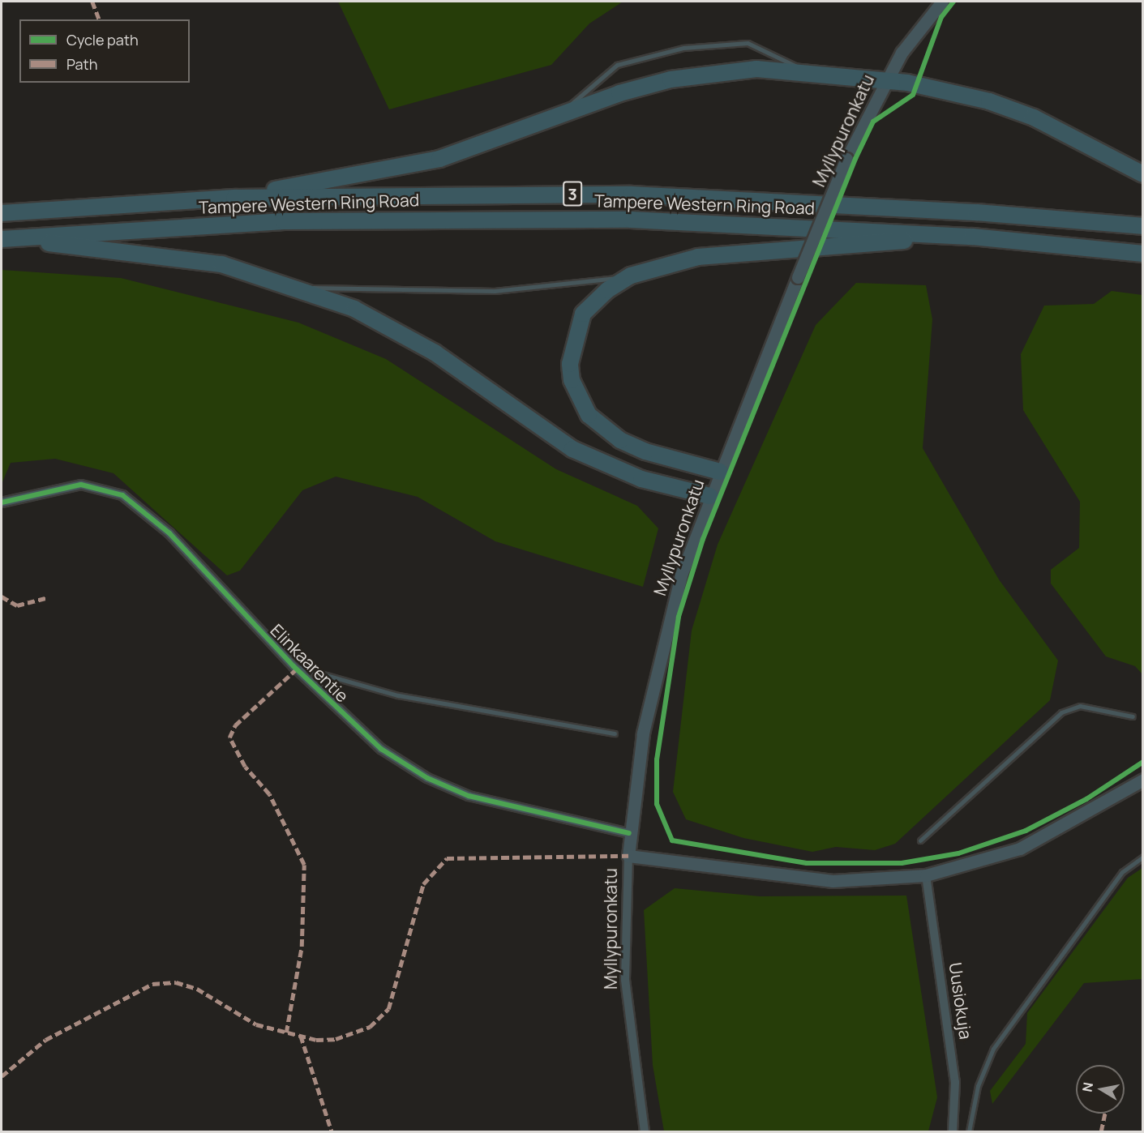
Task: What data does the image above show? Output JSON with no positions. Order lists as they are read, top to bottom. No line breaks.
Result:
{"streets":{"highway":["3","Tampere Western Ring Road"],"street":["Myllypuronkatu","Elinkaarentie","Uusiokuja"]},"crossings":[["Myllypuronkatu","Elinkaarentie"]],"legend":["Cycle path","Path"],"north":"left"}
